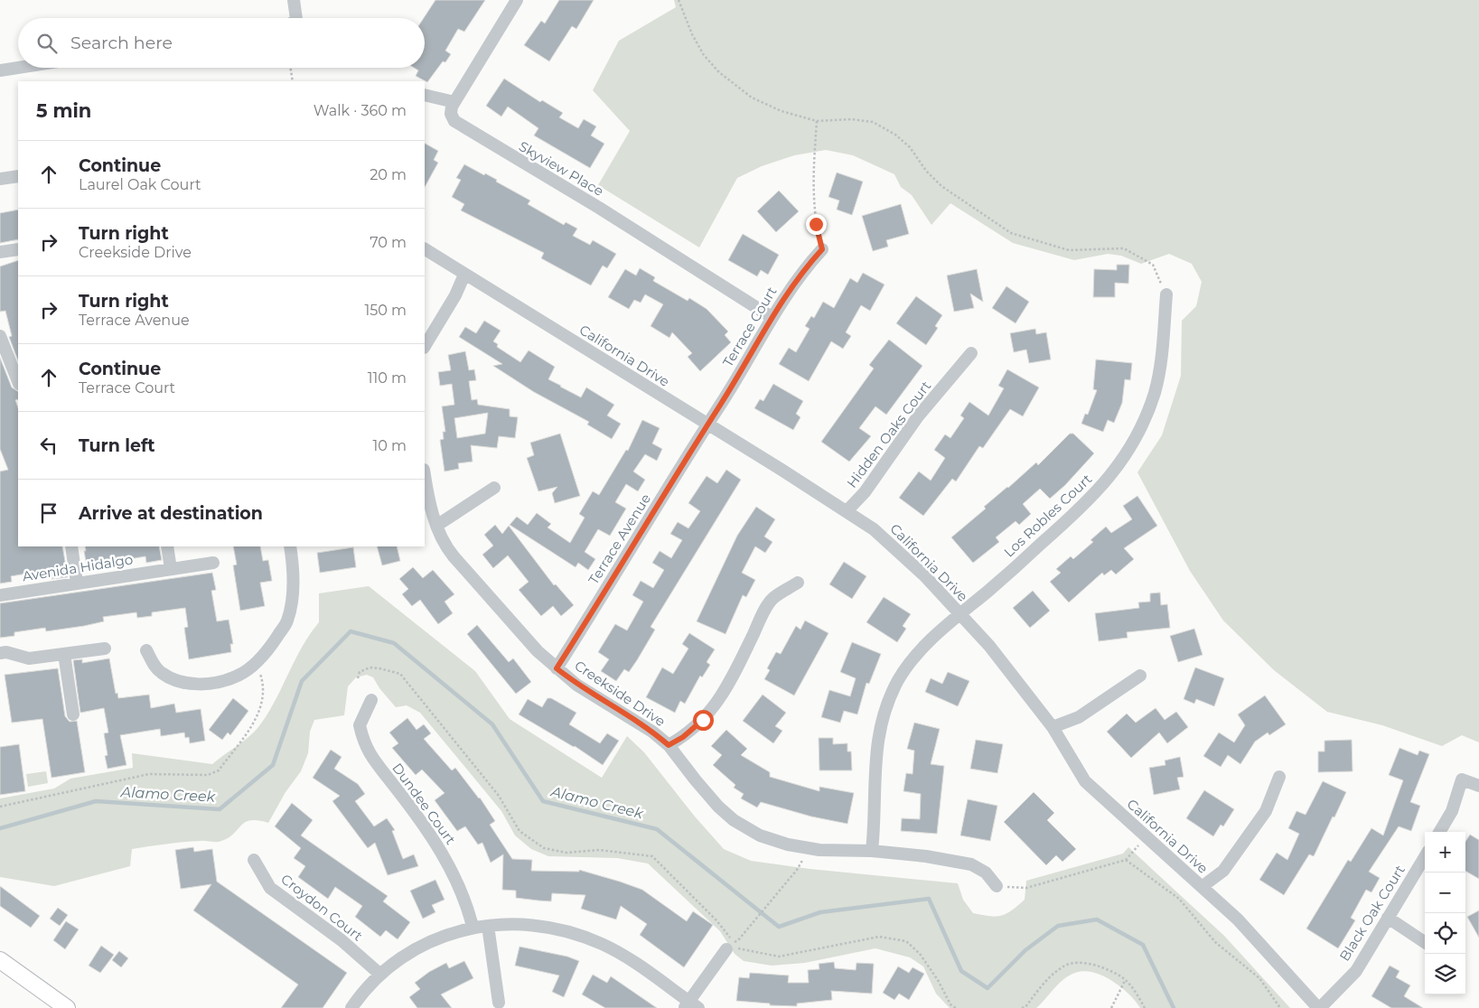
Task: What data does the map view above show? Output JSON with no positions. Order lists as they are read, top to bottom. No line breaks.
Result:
{"streets":{"street":["Skyview Place","Terrace Court","California Drive","Hidden Oaks Court","Los Robles Court","Terrace Avenue","Avenida Hidalgo","Creekside Drive","Dundee Court","Croydon Court","Black Oak Court"]},"crossings":[["Skyview Place","Terrace Court"],["Terrace Court","California Drive"],["Terrace Court","Terrace Avenue"],["California Drive","Hidden Oaks Court"],["California Drive","Los Robles Court"],["California Drive","Terrace Avenue"],["California Drive","Black Oak Court"],["Los Robles Court","Creekside Drive"],["Terrace Avenue","Creekside Drive"]],"water":["Alamo Creek"],"page":{"search":"Search here","heading":["5 min","Walk · 360 m"],"list":[["Continue","Laurel Oak Court","20 m"],["Turn right","Creekside Drive","70 m"],["Turn right","Terrace Avenue","150 m"],["Continue","Terrace Court","110 m"],["Turn left","10 m"],"Arrive at destination"],"map_buttons":["+","−"]}}
